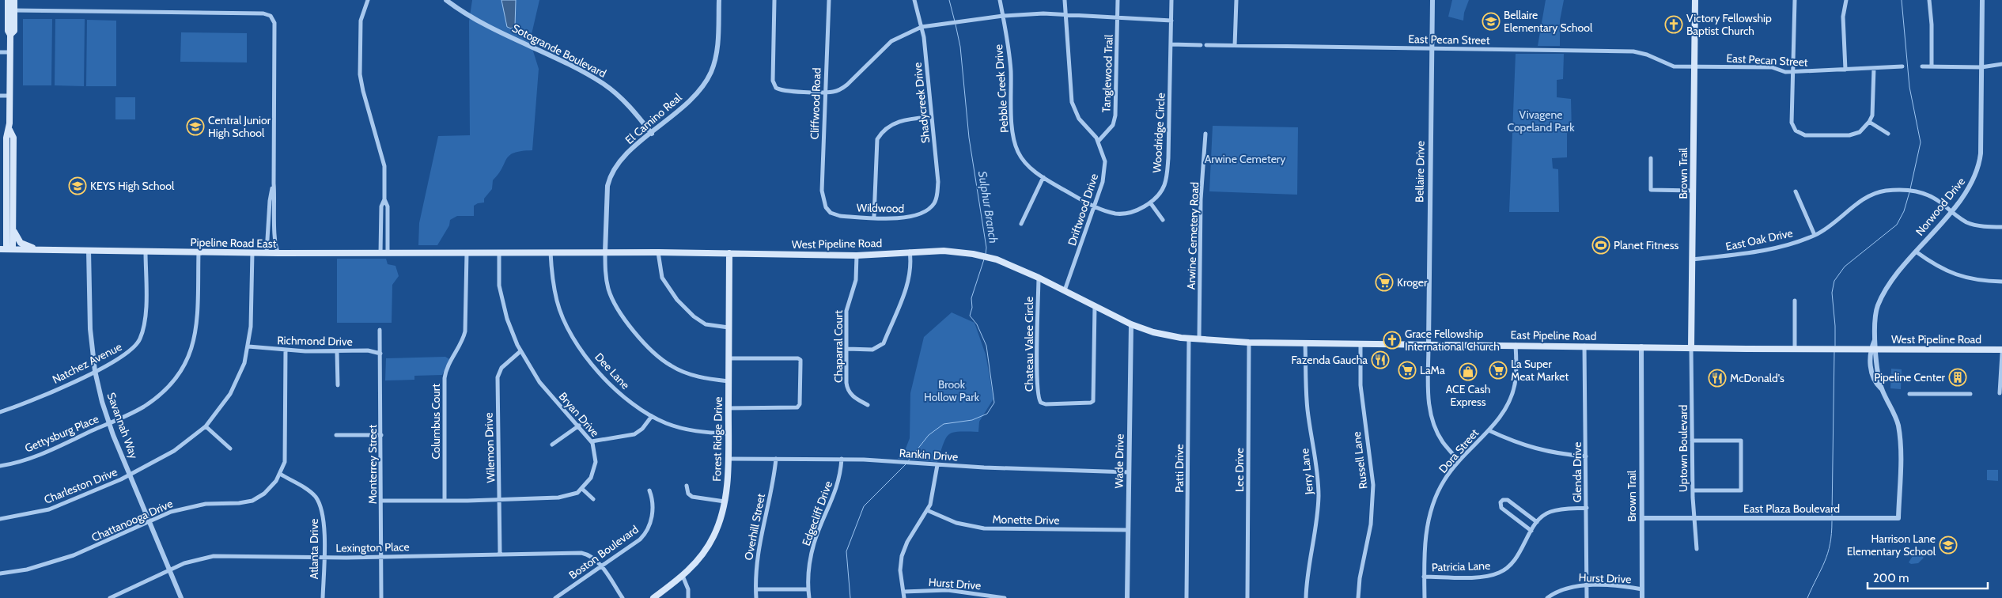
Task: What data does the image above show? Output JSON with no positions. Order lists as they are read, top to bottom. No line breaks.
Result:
{"streets":{"main road":["Brown Trail","Pipeline Road East","West Pipeline Road","East Pipeline Road","Forest Ridge Drive"],"street":["East Pecan Street","Sotogrande Boulevard","Tanglewood Trail","Pebble Creek Drive","Shadycreek Drive","Cliffwood Road","El Camino Real","Woodridge Circle","Bellaire Drive","Norwood Drive","Wildwood","Driftwood Drive","Arwine Cemetery Road","East Oak Drive","Richmond Drive","Chateau Valee Circle","Chaparral Court","Natchez Avenue","Dee Lane","Bryan Drive","Columbus Court","Savannah Way","Gettysburg Place","Wilemon Drive","Uptown Boulevard","Dora Street","Rankin Drive","Russell Lane","Wade Drive","Monterrey Street","Patti Drive","Lee Drive","Jerry Lane","Glenda Drive","Charleston Drive","East Plaza Boulevard","Edgecliff Drive","Monette Drive","Chattanooga Drive","Overhill Street","Lexington Place","Atlanta Drive","Boston Boulevard","Patricia Lane","Hurst Drive"]},"crossings":[["East Pecan Street","Bellaire Drive"],["East Pecan Street","Brown Trail"],["Sotogrande Boulevard","El Camino Real"],["Tanglewood Trail","Driftwood Drive"],["Pebble Creek Drive","Woodridge Circle"],["Pebble Creek Drive","Driftwood Drive"],["Shadycreek Drive","Wildwood"],["Cliffwood Road","Wildwood"],["El Camino Real","West Pipeline Road"],["Woodridge Circle","Driftwood Drive"],["Bellaire Drive","East Pipeline Road"],["Brown Trail","East Oak Drive"],["Brown Trail","East Pipeline Road"],["Brown Trail","Uptown Boulevard"],["Brown Trail","East Plaza Boulevard"],["Brown Trail","Hurst Drive"],["Norwood Drive","East Oak Drive"],["Norwood Drive","West Pipeline Road"],["Norwood Drive","East Pipeline Road"],["Norwood Drive","East Plaza Boulevard"],["Driftwood Drive","West Pipeline Road"],["Arwine Cemetery Road","East Pipeline Road"],["Pipeline Road East","West Pipeline Road"],["Pipeline Road East","Natchez Avenue"],["Pipeline Road East","Columbus Court"],["Pipeline Road East","Savannah Way"],["Pipeline Road East","Gettysburg Place"],["Pipeline Road East","Charleston Drive"],["West Pipeline Road","East Pipeline Road"],["West Pipeline Road","Chateau Valee Circle"],["West Pipeline Road","Chaparral Court"],["West Pipeline Road","Dee Lane"],["West Pipeline Road","Bryan Drive"],["West Pipeline Road","Columbus Court"],["West Pipeline Road","Forest Ridge Drive"],["West Pipeline Road","Wade Drive"],["West Pipeline Road","Patti Drive"],["East Pipeline Road","Uptown Boulevard"],["East Pipeline Road","Dora Street"],["East Pipeline Road","Russell Lane"],["East Pipeline Road","Patti Drive"],["East Pipeline Road","Lee Drive"],["East Pipeline Road","Jerry Lane"],["East Pipeline Road","Glenda Drive"],["Richmond Drive","Monterrey Street"],["Richmond Drive","Charleston Drive"],["Richmond Drive","Chattanooga Drive"],["Natchez Avenue","Savannah Way"],["Dee Lane","Forest Ridge Drive"],["Bryan Drive","Wilemon Drive"],["Savannah Way","Gettysburg Place"],["Savannah Way","Charleston Drive"],["Savannah Way","Chattanooga Drive"],["Savannah Way","Lexington Place"],["Forest Ridge Drive","Rankin Drive"],["Wilemon Drive","Lexington Place"],["Uptown Boulevard","East Plaza Boulevard"],["Dora Street","Patricia Lane"],["Rankin Drive","Wade Drive"],["Rankin Drive","Edgecliff Drive"],["Rankin Drive","Overhill Street"],["Wade Drive","Monette Drive"],["Monterrey Street","Lexington Place"],["Glenda Drive","Patricia Lane"],["Glenda Drive","Hurst Drive"],["Chattanooga Drive","Atlanta Drive"],["Lexington Place","Atlanta Drive"],["Lexington Place","Boston Boulevard"]],"water":["Sulphur Branch"],"parks":["Vivagene Copeland Park","Arwine Cemetery","Brook Hollow Park"],"places":{"school or university":["Bellaire Elementary School","Central Junior High School","KEYS High School","Harrison Lane Elementary School"],"church":["Victory Fellowship Baptist Church","Grace Fellowship International Church"],"sports":["Planet Fitness"],"supermarket":["Kroger","LaMa","La Super Meat Market"],"restaurant":["Fazenda Gaucha","McDonald's"],"shop":["ACE Cash Express"],"building":["Pipeline Center"]},"scale_bar":"200 m"}
